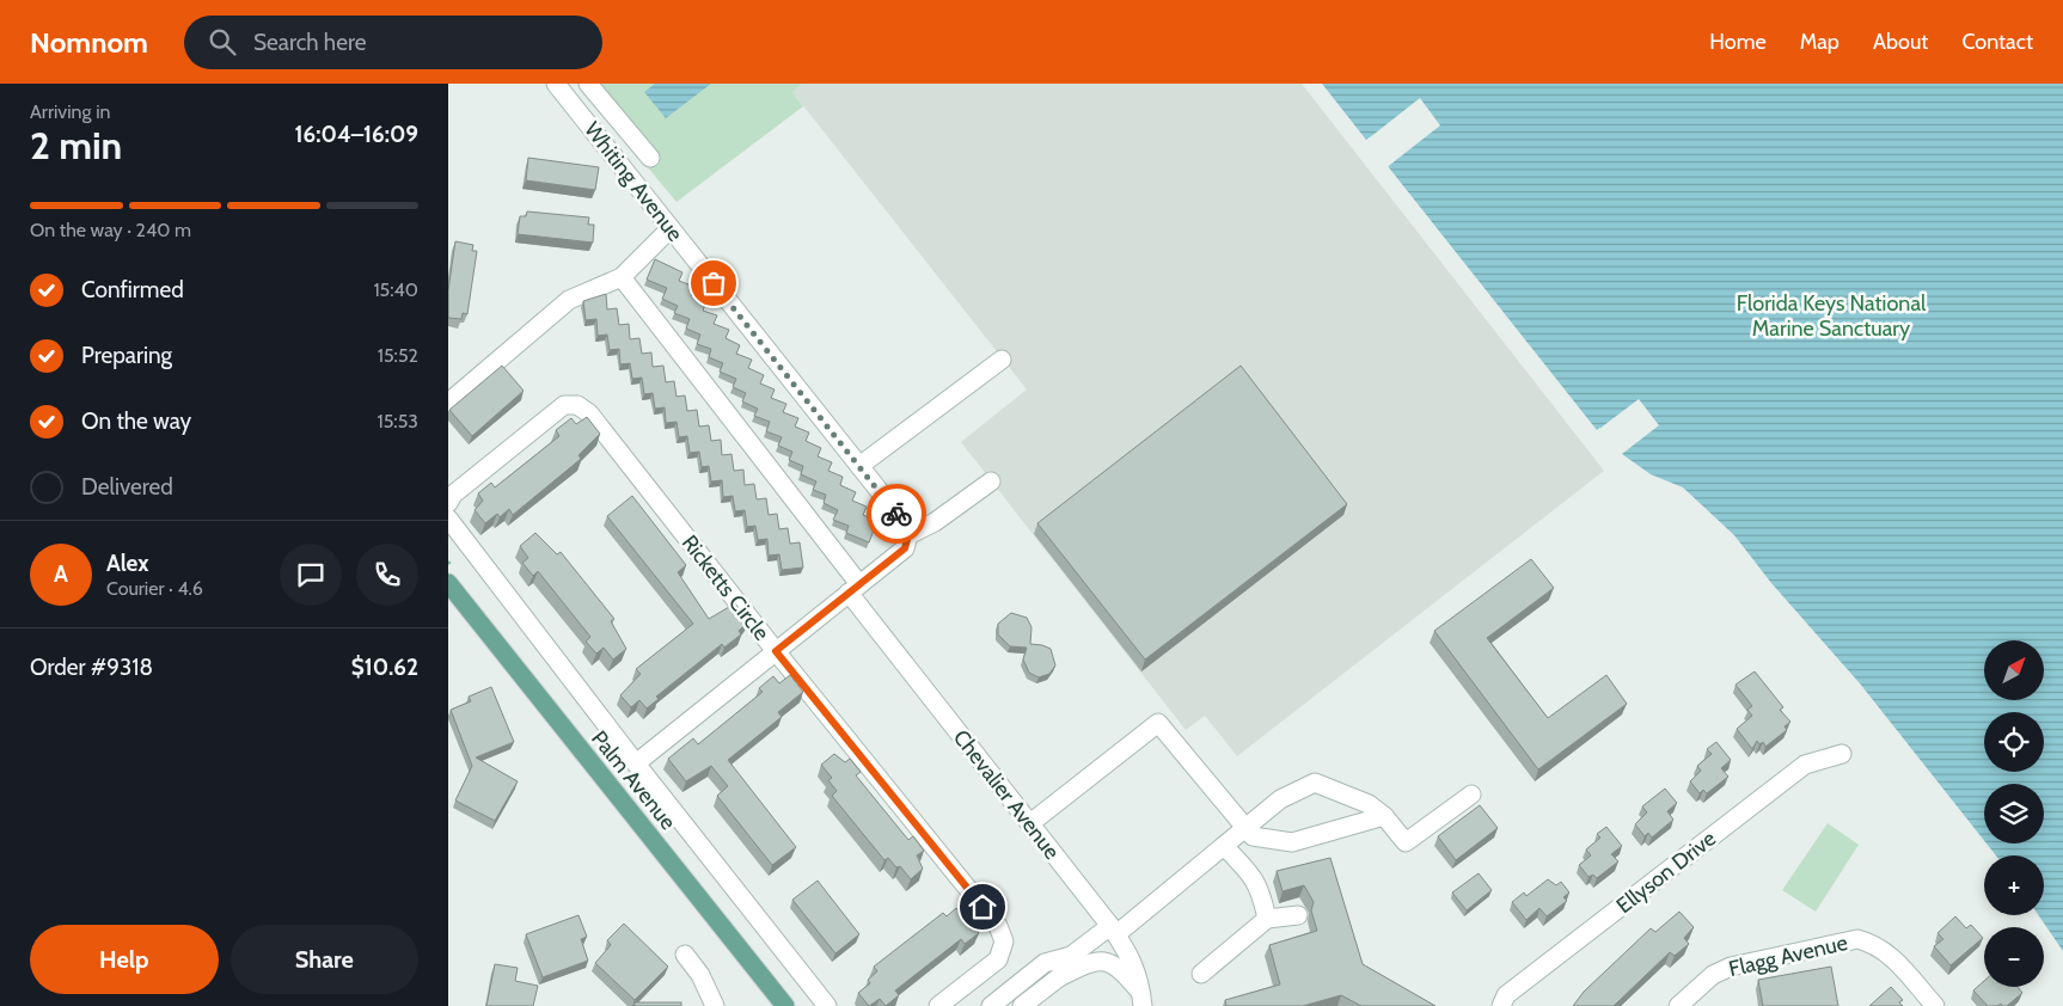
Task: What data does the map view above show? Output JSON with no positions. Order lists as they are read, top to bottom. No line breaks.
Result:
{"streets":{"main road":["Palm Avenue"],"street":["Whiting Avenue","Ricketts Circle","Chevalier Avenue","Ellyson Drive","Flagg Avenue"]},"parks":["Florida Keys National Marine Sanctuary"],"north":"top right","page":{"header":"Nomnom","search":"Search here","nav":["Home","Map","About","Contact"],"heading":["2 min","Arriving in","16:04–16:09"],"panel":["Alex","Courier · 4.6","Order #9318","$10.62"],"bar":"On the way · 240 m","list":[["Confirmed","15:40"],["Preparing","15:52"],["On the way","15:53"],"Delivered"],"round":"A","map_buttons":["+","−"],"buttons":["Help","Share"]}}
